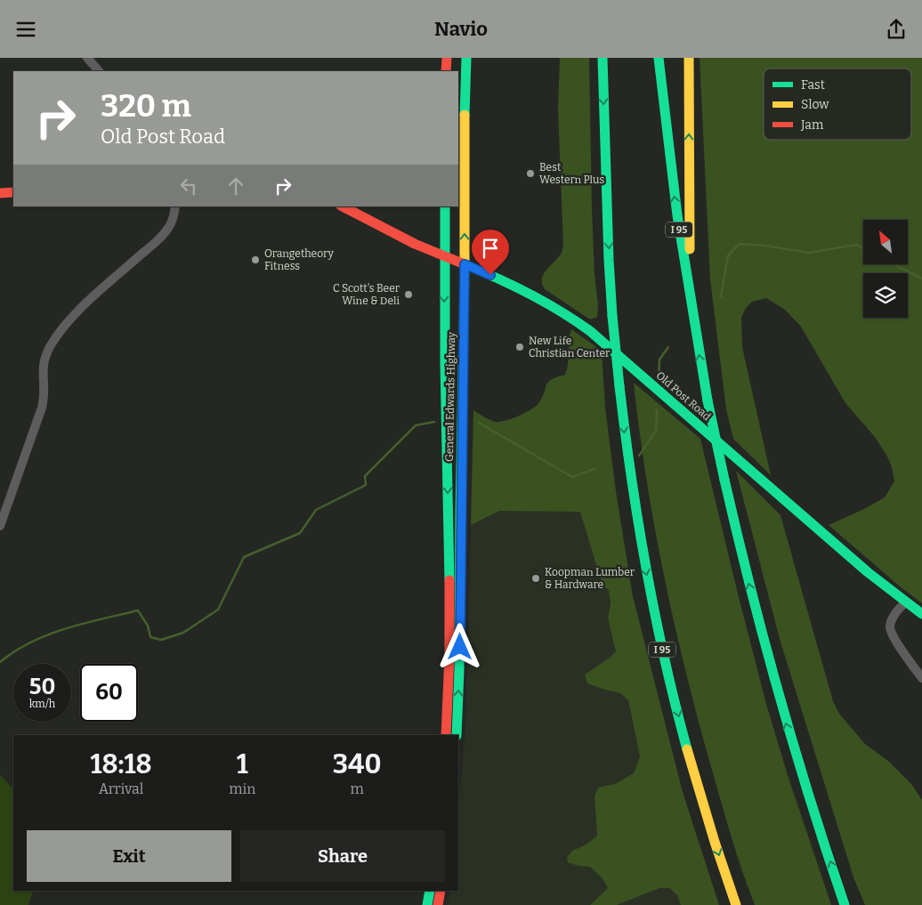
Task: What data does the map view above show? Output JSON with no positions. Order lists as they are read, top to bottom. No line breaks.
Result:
{"streets":{"main road":["I 95","Old Post Road","General Edwards Highway"]},"crossings":[["Old Post Road","General Edwards Highway"]],"places":["Best Western Plus","Orangetheory Fitness","C Scott's Beer Wine & Deli","New Life Christian Center","Koopman Lumber & Hardware"],"legend":["Fast","Slow","Jam"],"north":"top left","page":{"header":"Navio","turn":["320 m","Old Post Road"],"speed":"50 km/h","limit":"60","eta":["18:18","Arrival","1","min","340","m"],"buttons":["Exit","Share"]}}
